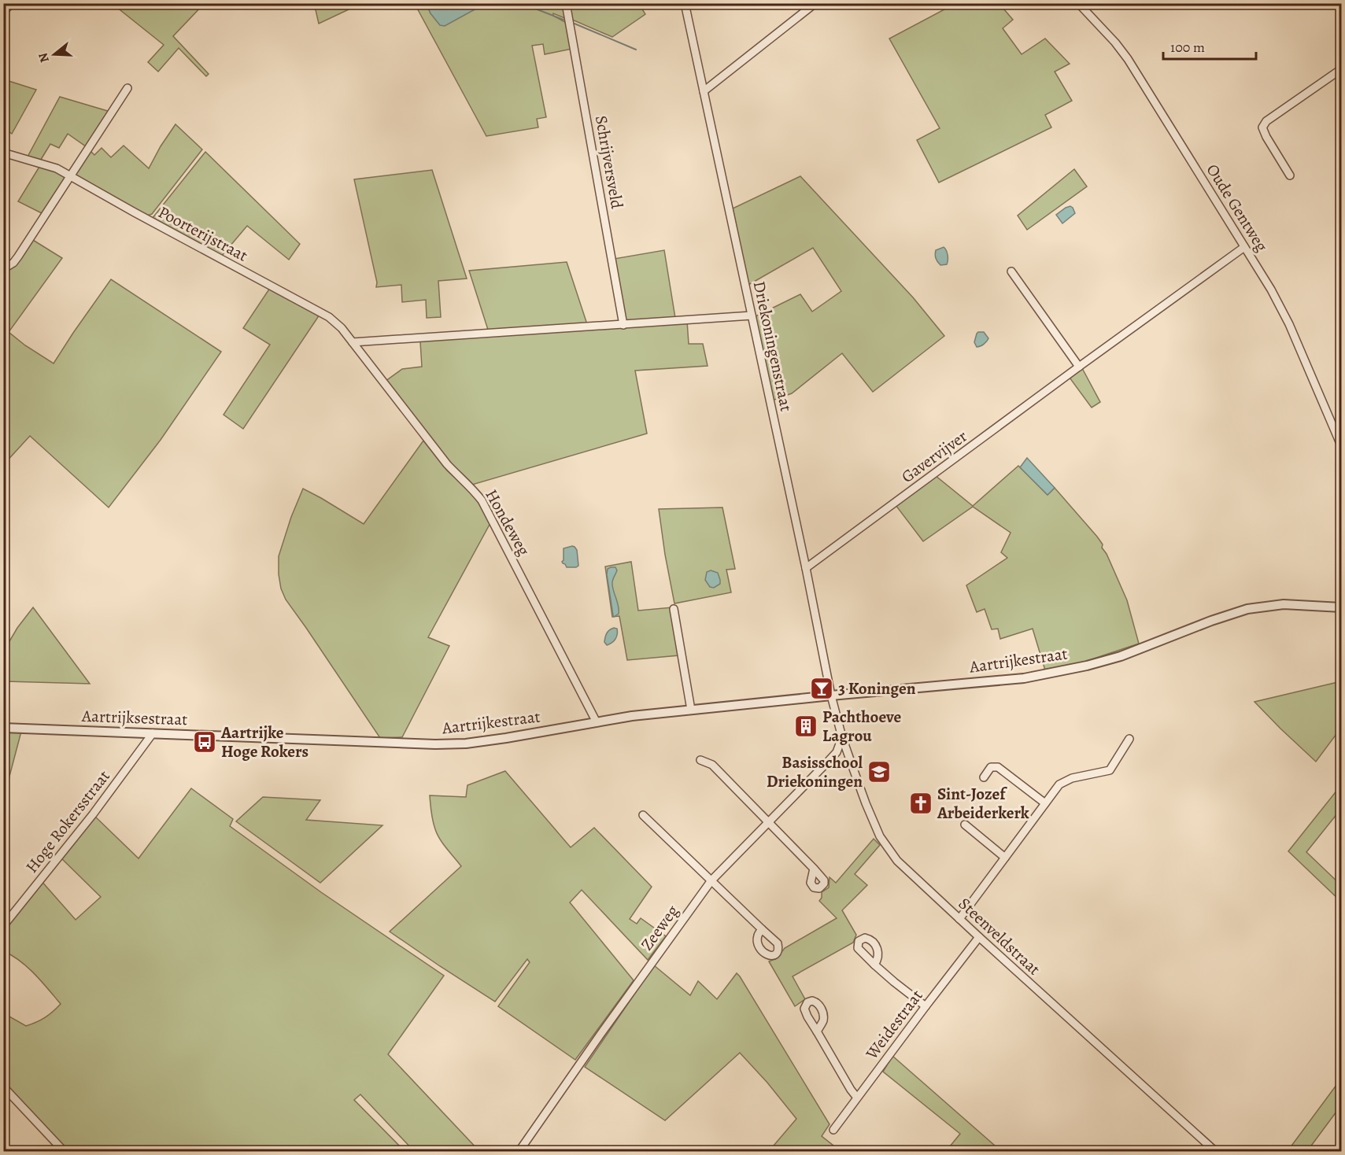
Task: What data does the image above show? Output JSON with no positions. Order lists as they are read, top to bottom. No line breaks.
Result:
{"streets":{"street":["Schrijversveld","Oude Gentweg","Poorterijstraat","Driekoningenstraat","Gavervijver","Hondeweg","Aartrijkestraat","Aartrijksestraat","Hoge Rokersstraat","Zeeweg","Steenveldstraat","Weidestraat"]},"crossings":[["Oude Gentweg","Gavervijver"],["Poorterijstraat","Hondeweg"],["Driekoningenstraat","Gavervijver"],["Driekoningenstraat","Aartrijkestraat"],["Driekoningenstraat","Steenveldstraat"],["Hondeweg","Aartrijkestraat"],["Aartrijkestraat","Aartrijksestraat"],["Aartrijkestraat","Steenveldstraat"],["Aartrijksestraat","Hoge Rokersstraat"],["Zeeweg","Steenveldstraat"],["Steenveldstraat","Weidestraat"]],"places":{"bar":["3 Koningen"],"building":["Pachthoeve Lagrou"],"bus stop":["Aartrijke Hoge Rokers"],"school or university":["Basisschool Driekoningen"],"church":["Sint-Jozef Arbeiderkerk"]},"scale_bar":"100 m","north":"left"}
